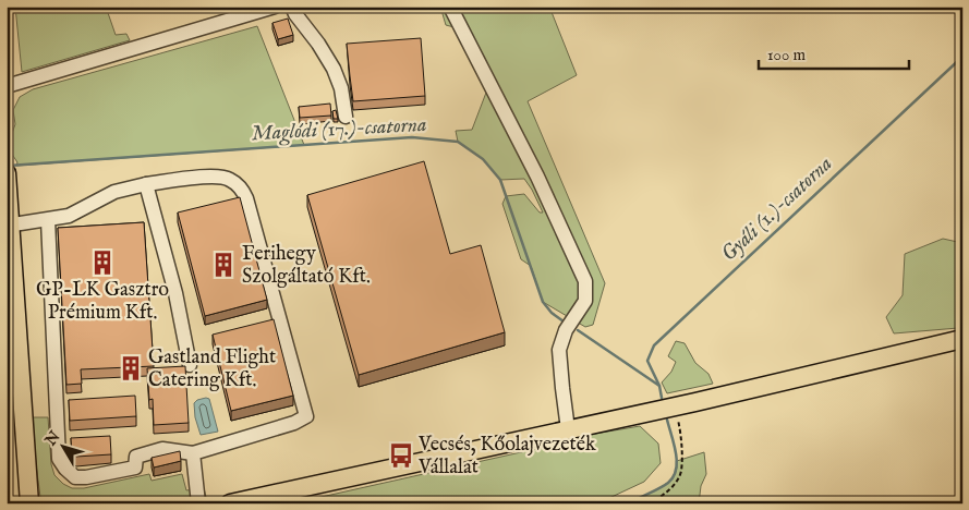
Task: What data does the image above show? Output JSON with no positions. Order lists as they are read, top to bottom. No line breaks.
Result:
{"water":["Maglódi (17.)-csatorna","Gyáli (1.)-csatorna"],"places":{"building":["GP-LK Gasztro Prémium Kft.","Ferihegy Szolgáltató Kft.","Gastland Flight Catering Kft."],"bus stop":["Vecsés, Kőolajvezeték Vállalat"]},"scale_bar":"100 m","north":"top left"}
